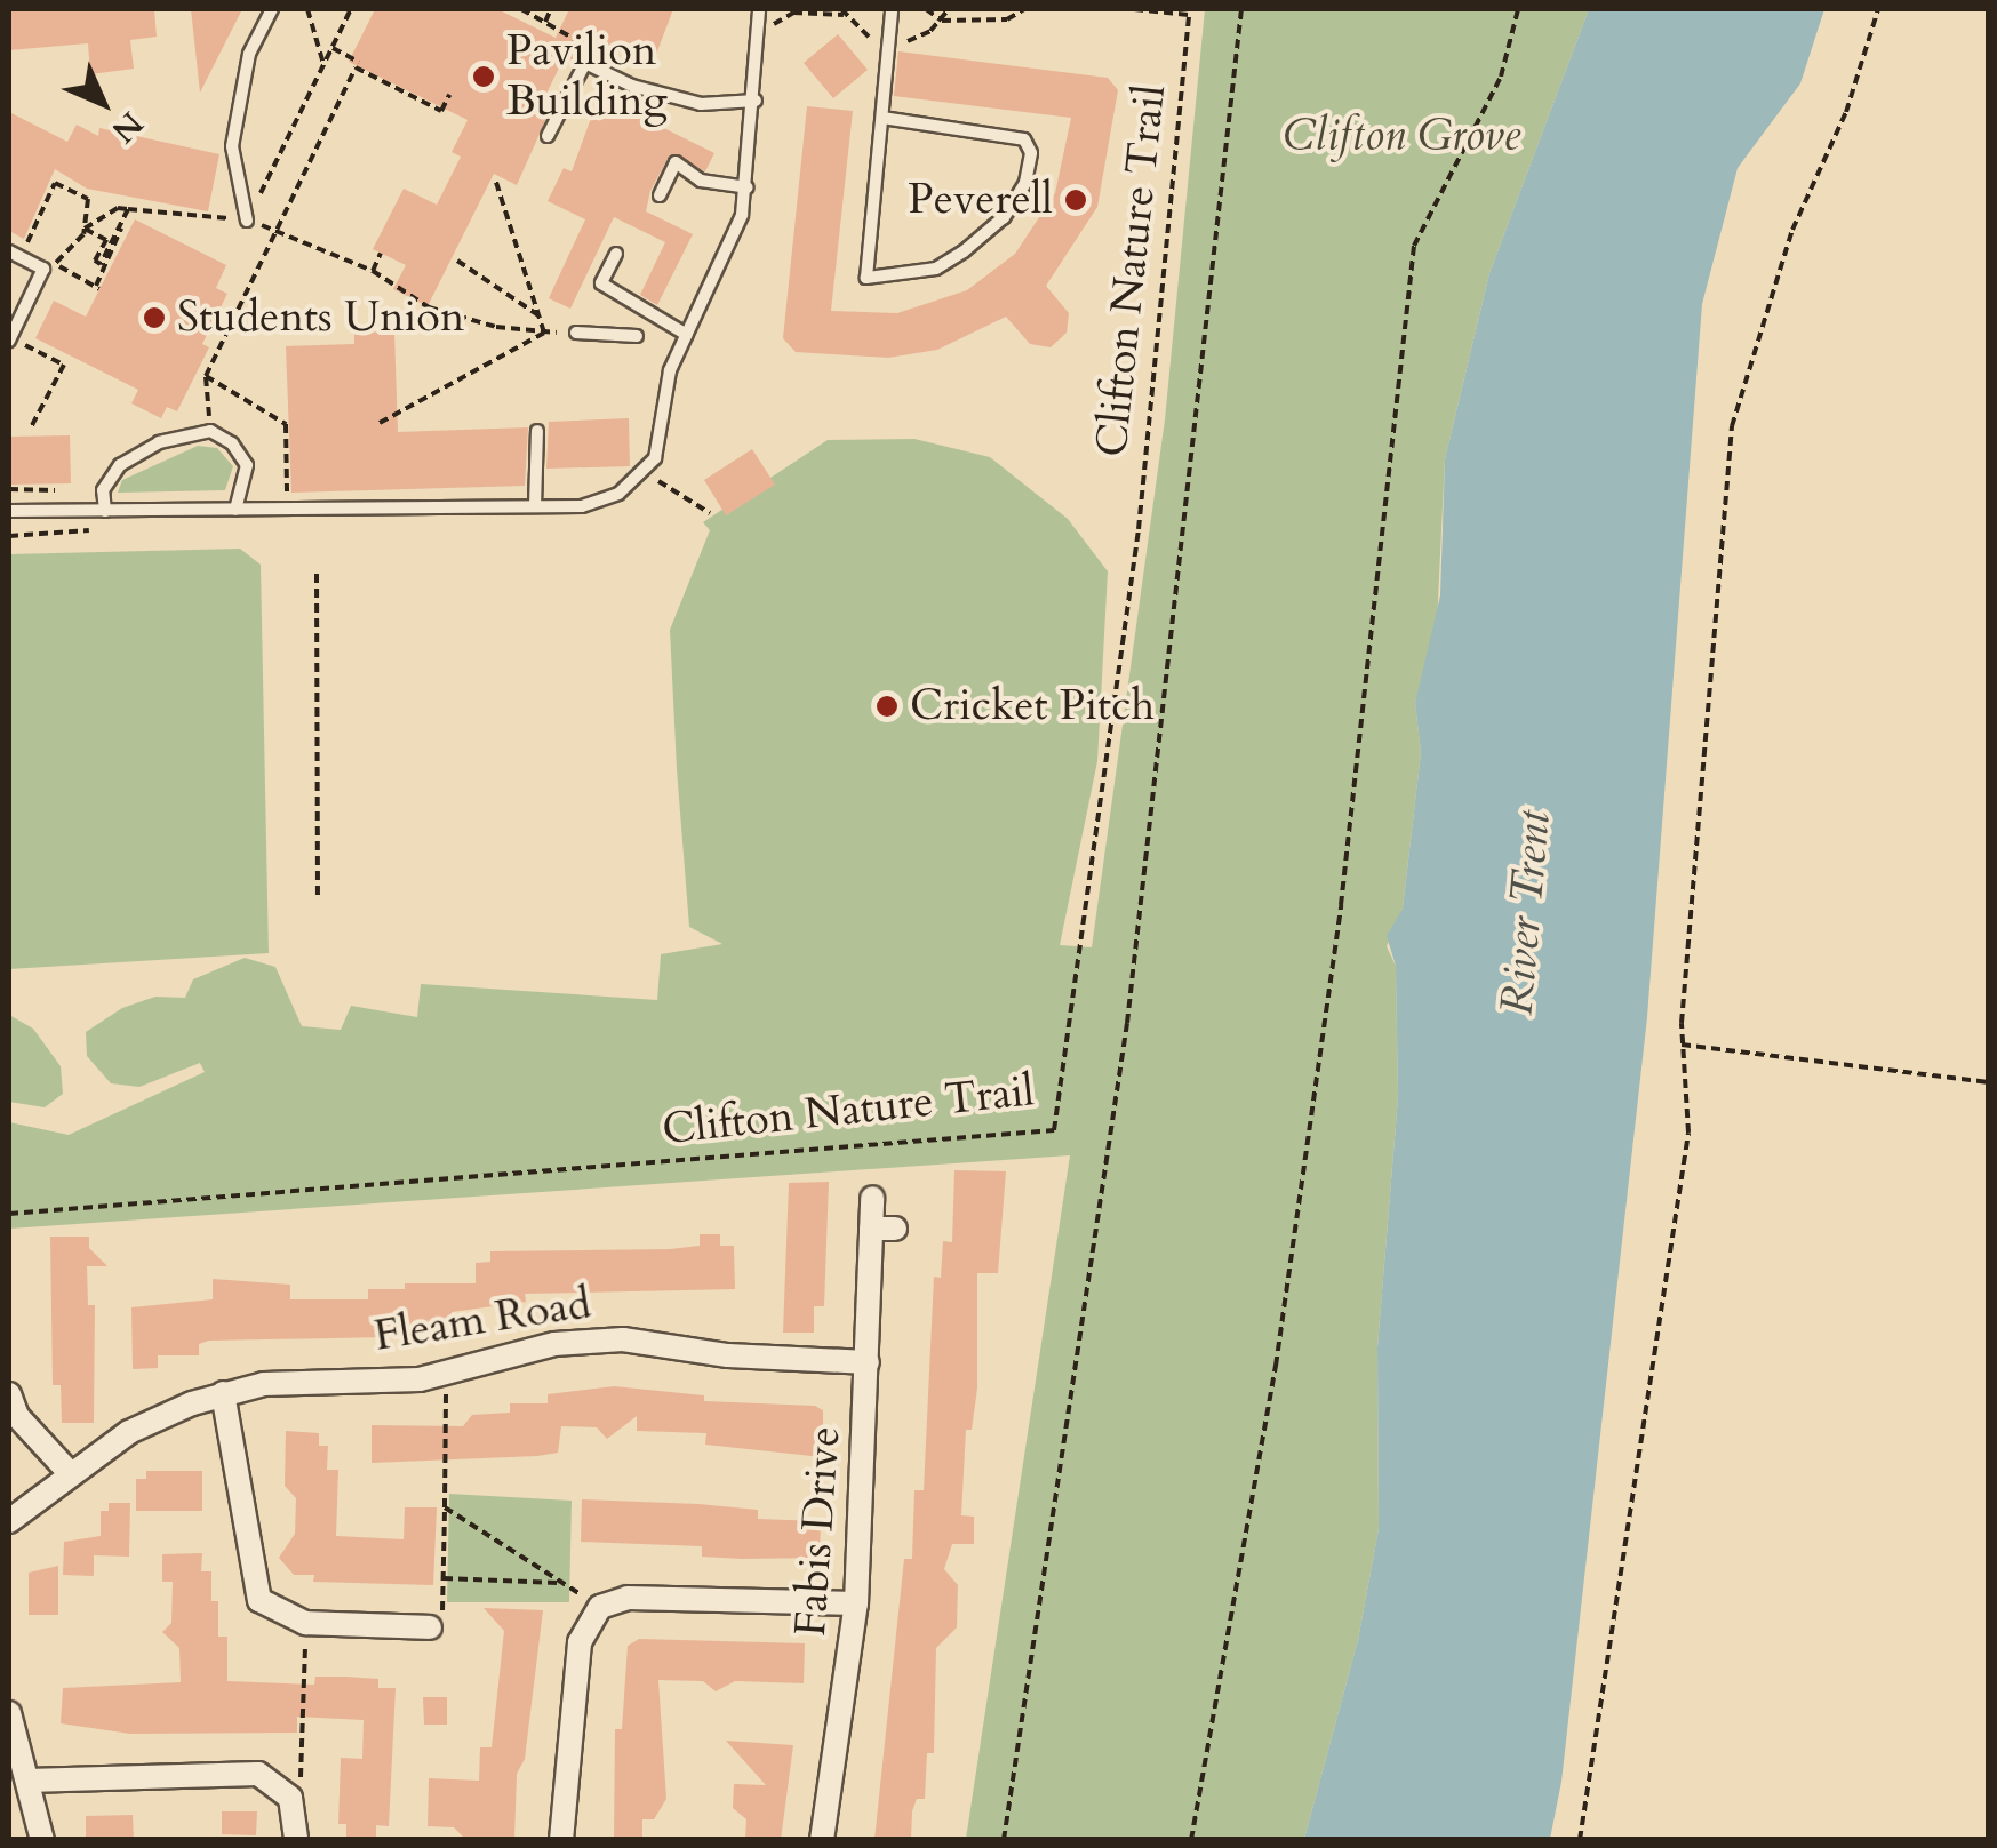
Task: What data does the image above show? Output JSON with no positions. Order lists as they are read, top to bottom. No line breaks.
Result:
{"streets":{"street":["Fleam Road","Fabis Drive"],"path":["Clifton Nature Trail"]},"crossings":[["Fleam Road","Fabis Drive"]],"water":["River Trent"],"parks":["Clifton Grove"],"places":["Pavilion Building","Peverell","Students Union","Cricket Pitch"],"north":"bottom right"}
